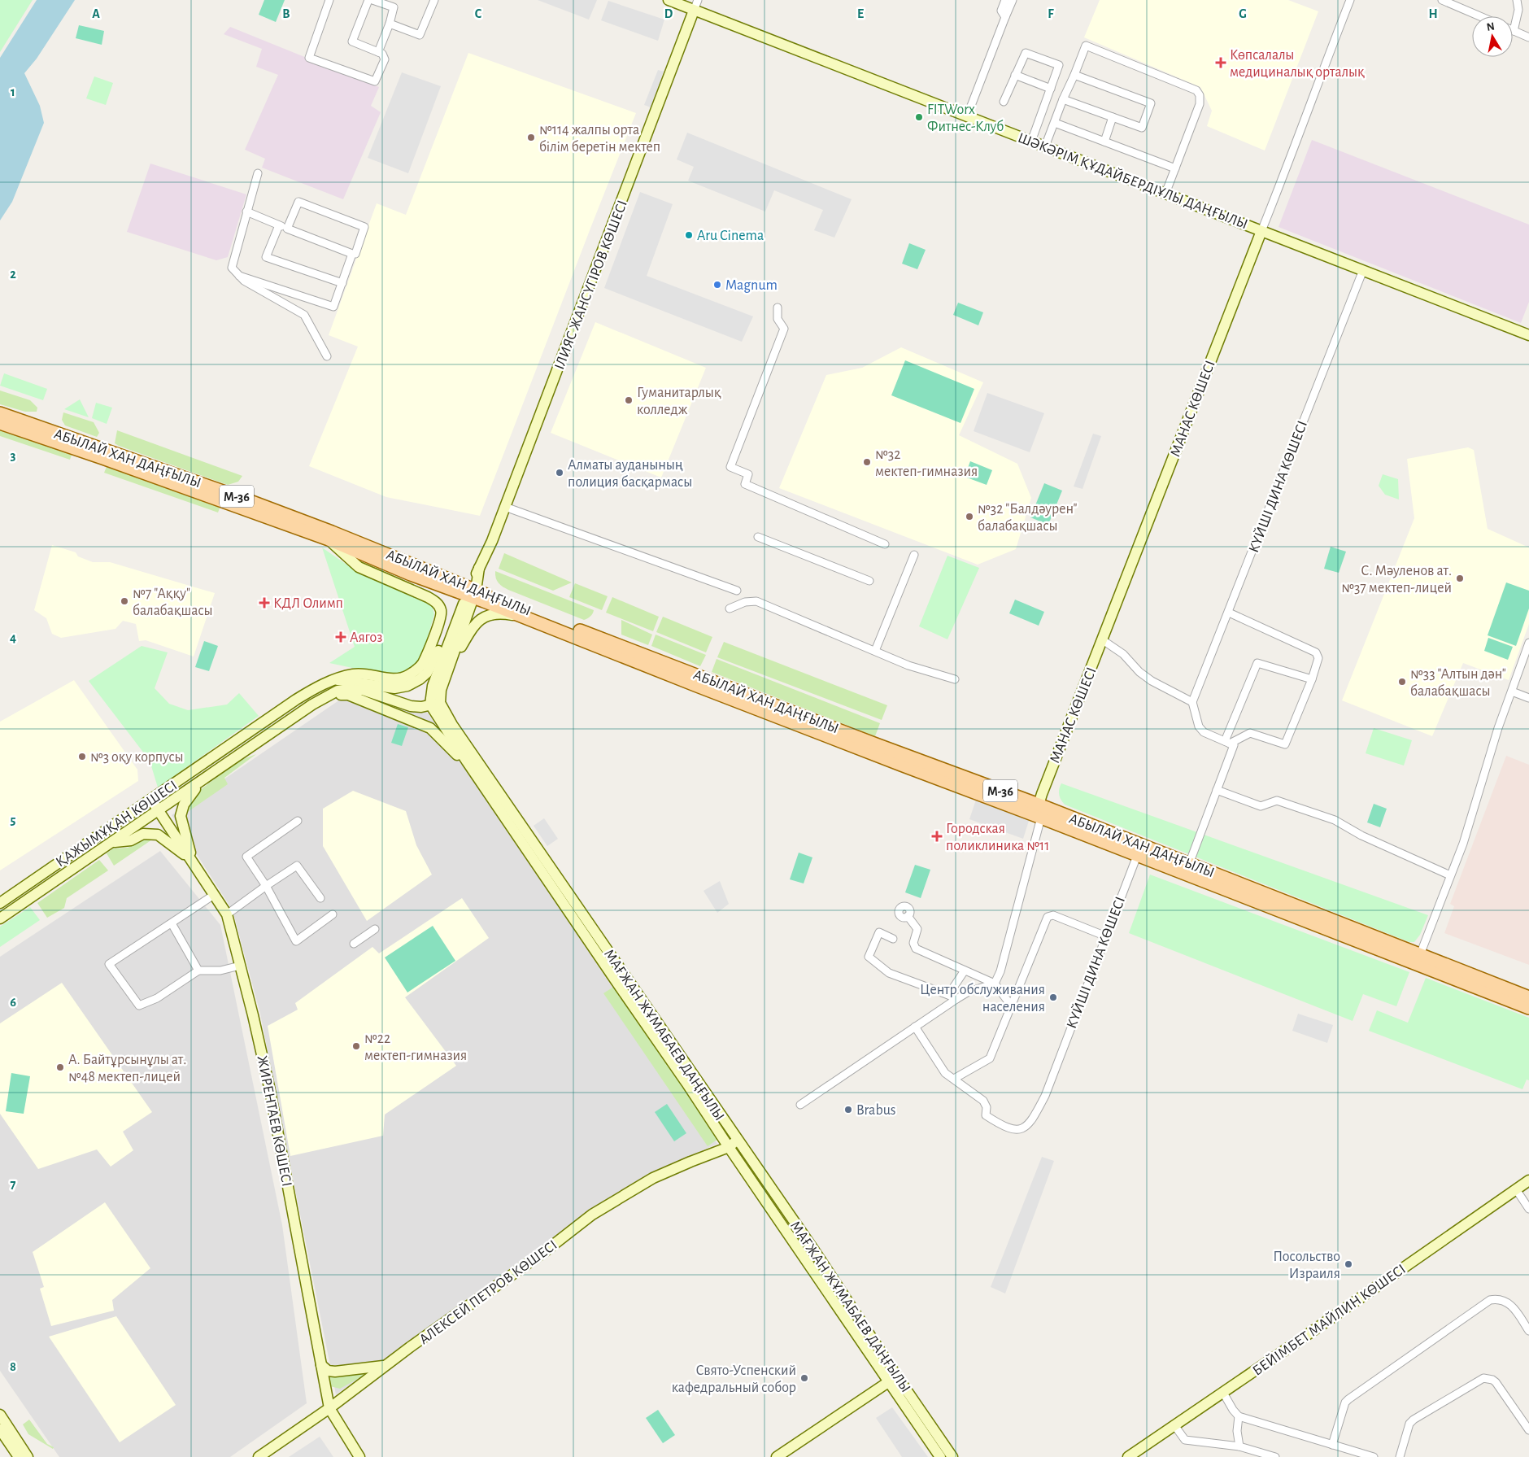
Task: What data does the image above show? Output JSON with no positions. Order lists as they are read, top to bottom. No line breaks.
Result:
{"streets":{"main road":["ШӘКӘРІМ ҚҰДАЙБЕРДІҰЛЫ ДАҢҒЫЛЫ","ІЛИЯС ЖАНСҮГІРОВ КӨШЕСІ","МАНАС КӨШЕСІ","АБЫЛАЙ ХАН ДАҢҒЫЛЫ","M-36","ҚАЖЫМҰҚАН КӨШЕСІ","МАҒЖАН ЖҰМАБАЕВ ДАҢҒЫЛЫ","ЖИРЕНТАЕВ КӨШЕСІ","АЛЕКСЕЙ ПЕТРОВ КӨШЕСІ","БЕЙІМБЕТ МАЙЛИН КӨШЕСІ"],"street":["КҮЙШІ ДИНА КӨШЕСІ"]},"crossings":[["ШӘКӘРІМ ҚҰДАЙБЕРДІҰЛЫ ДАҢҒЫЛЫ","ІЛИЯС ЖАНСҮГІРОВ КӨШЕСІ"],["ШӘКӘРІМ ҚҰДАЙБЕРДІҰЛЫ ДАҢҒЫЛЫ","МАНАС КӨШЕСІ"],["ШӘКӘРІМ ҚҰДАЙБЕРДІҰЛЫ ДАҢҒЫЛЫ","КҮЙШІ ДИНА КӨШЕСІ"],["ІЛИЯС ЖАНСҮГІРОВ КӨШЕСІ","АБЫЛАЙ ХАН ДАҢҒЫЛЫ"],["МАНАС КӨШЕСІ","АБЫЛАЙ ХАН ДАҢҒЫЛЫ"],["АБЫЛАЙ ХАН ДАҢҒЫЛЫ","КҮЙШІ ДИНА КӨШЕСІ"],["АБЫЛАЙ ХАН ДАҢҒЫЛЫ","ҚАЖЫМҰҚАН КӨШЕСІ"],["ҚАЖЫМҰҚАН КӨШЕСІ","ЖИРЕНТАЕВ КӨШЕСІ"],["МАҒЖАН ЖҰМАБАЕВ ДАҢҒЫЛЫ","АЛЕКСЕЙ ПЕТРОВ КӨШЕСІ"],["ЖИРЕНТАЕВ КӨШЕСІ","АЛЕКСЕЙ ПЕТРОВ КӨШЕСІ"]],"places":{"health":["Көпсалалы медициналық орталық","КДЛ Олимп","Аягоз","Городская поликлиника №11"],"other":["FITWorx Фитнес-Клуб","№114 жалпы орта білім беретін мектеп","Aru Cinema","Magnum","Гуманитарлық колледж","№32 мектеп-гимназия","Алматы ауданының полиция басқармасы","№32 \"Балдәурен\" балабақшасы","С. Мәуленов ат. №37 мектеп-лицей","№7 \"Аққу\" балабақшасы","№33 \"Алтын дән\" балабақшасы","№3 оқу корпусы","Центр обслуживания населения","№22 мектеп-гимназия","А. Байтұрсынұлы ат. №48 мектеп-лицей","Brabus","Посольство Израиля","Свято-Успенский кафедральный собор"]},"north":"top","grid":{"columns":["A","B","C","D","E","F","G","H"],"rows":["1","2","3","4","5","6","7","8"]}}
